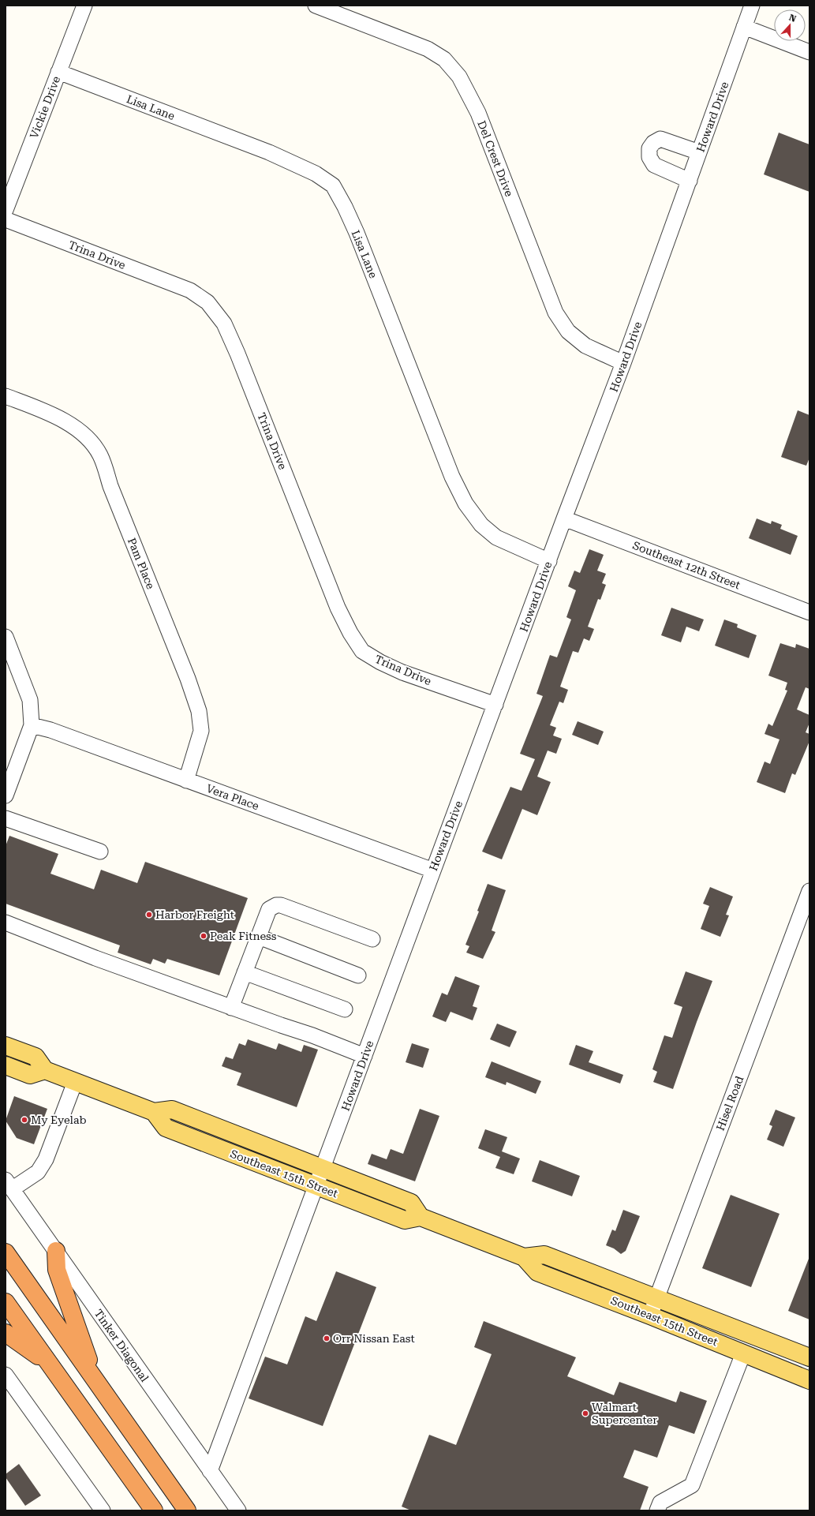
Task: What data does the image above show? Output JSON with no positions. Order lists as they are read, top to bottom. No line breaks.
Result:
{"streets":{"main road":["Southeast 15th Street"],"street":["Vickie Drive","Lisa Lane","Howard Drive","Del Crest Drive","Trina Drive","Pam Place","Southeast 12th Street","Vera Place","Hisel Road","Tinker Diagonal"]},"crossings":[["Vickie Drive","Lisa Lane"],["Lisa Lane","Howard Drive"],["Howard Drive","Del Crest Drive"],["Howard Drive","Trina Drive"],["Howard Drive","Southeast 12th Street"],["Howard Drive","Vera Place"],["Howard Drive","Southeast 15th Street"],["Howard Drive","Tinker Diagonal"],["Pam Place","Vera Place"],["Hisel Road","Southeast 15th Street"]],"places":["Harbor Freight","Peak Fitness","My Eyelab","Orr Nissan East","Walmart Supercenter"],"north":"top"}
